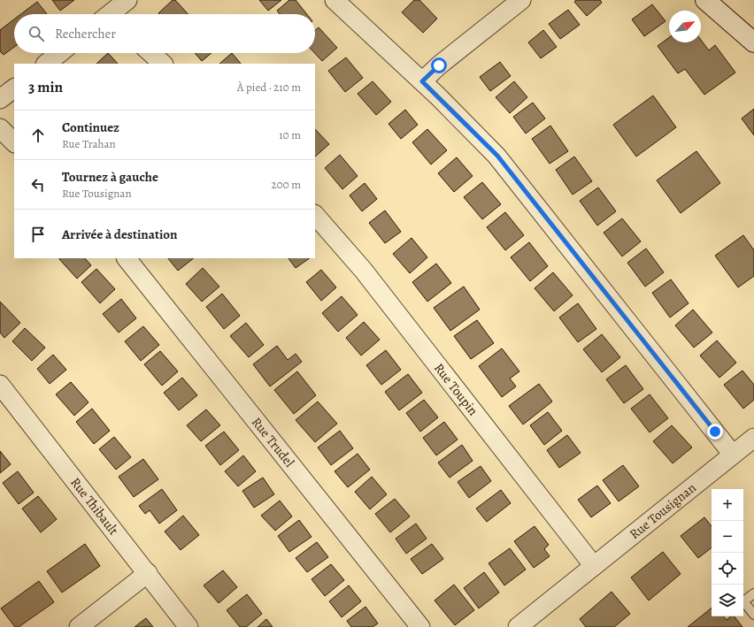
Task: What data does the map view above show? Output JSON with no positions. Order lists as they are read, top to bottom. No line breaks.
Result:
{"streets":{"street":["Rue Toupin","Rue Trudel","Rue Thibault","Rue Tousignan"]},"crossings":[["Rue Toupin","Rue Tousignan"]],"north":"top right","page":{"search":"Rechercher","heading":["3 min","À pied · 210 m"],"list":[["Continuez","Rue Trahan","10 m"],["Tournez à gauche","Rue Tousignan","200 m"],"Arrivée à destination"],"map_buttons":["+","−"]}}
